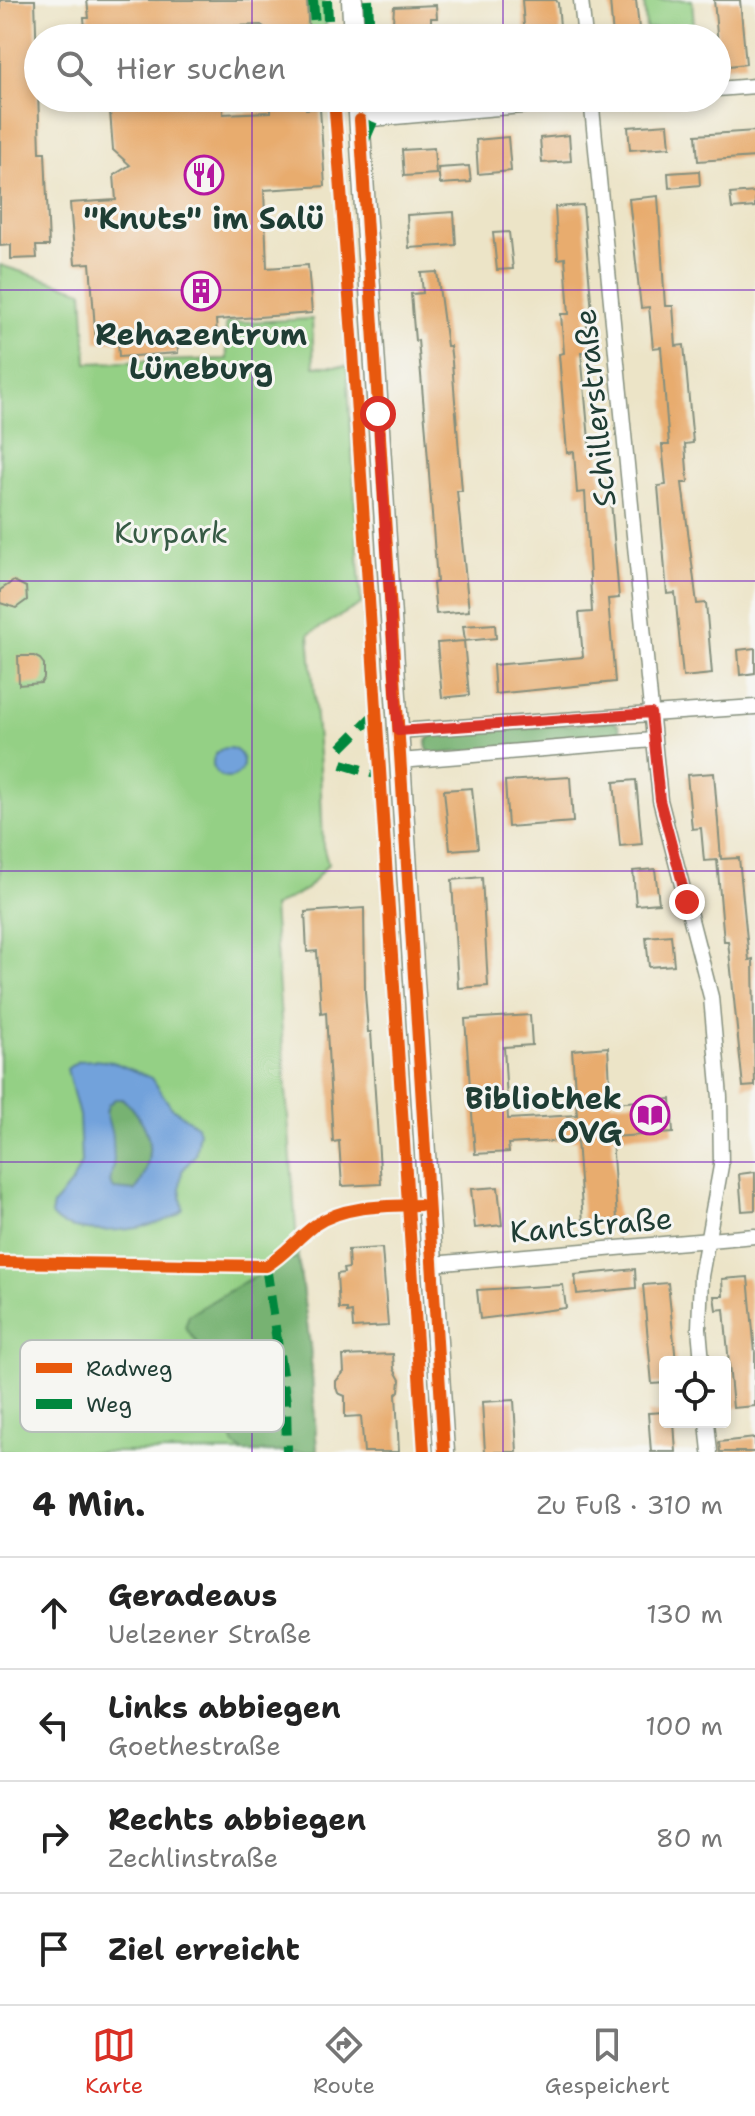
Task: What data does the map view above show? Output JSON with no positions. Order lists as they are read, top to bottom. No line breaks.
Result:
{"streets":{"street":["Schillerstraße","Kantstraße"]},"crossings":[["Schillerstraße","Kantstraße"]],"parks":["Kurpark"],"places":{"restaurant":["\"Knuts\" im Salü"],"building":["Rehazentrum Lüneburg"],"library":["Bibliothek OVG"]},"legend":["Radweg","Weg"],"page":{"search":"Hier suchen","heading":["4 Min.","Zu Fuß · 310 m"],"list":[["Geradeaus","Uelzener Straße","130 m"],["Links abbiegen","Goethestraße","100 m"],["Rechts abbiegen","Zechlinstraße","80 m"],"Ziel erreicht"],"nav":["Karte","Route","Gespeichert"]}}
